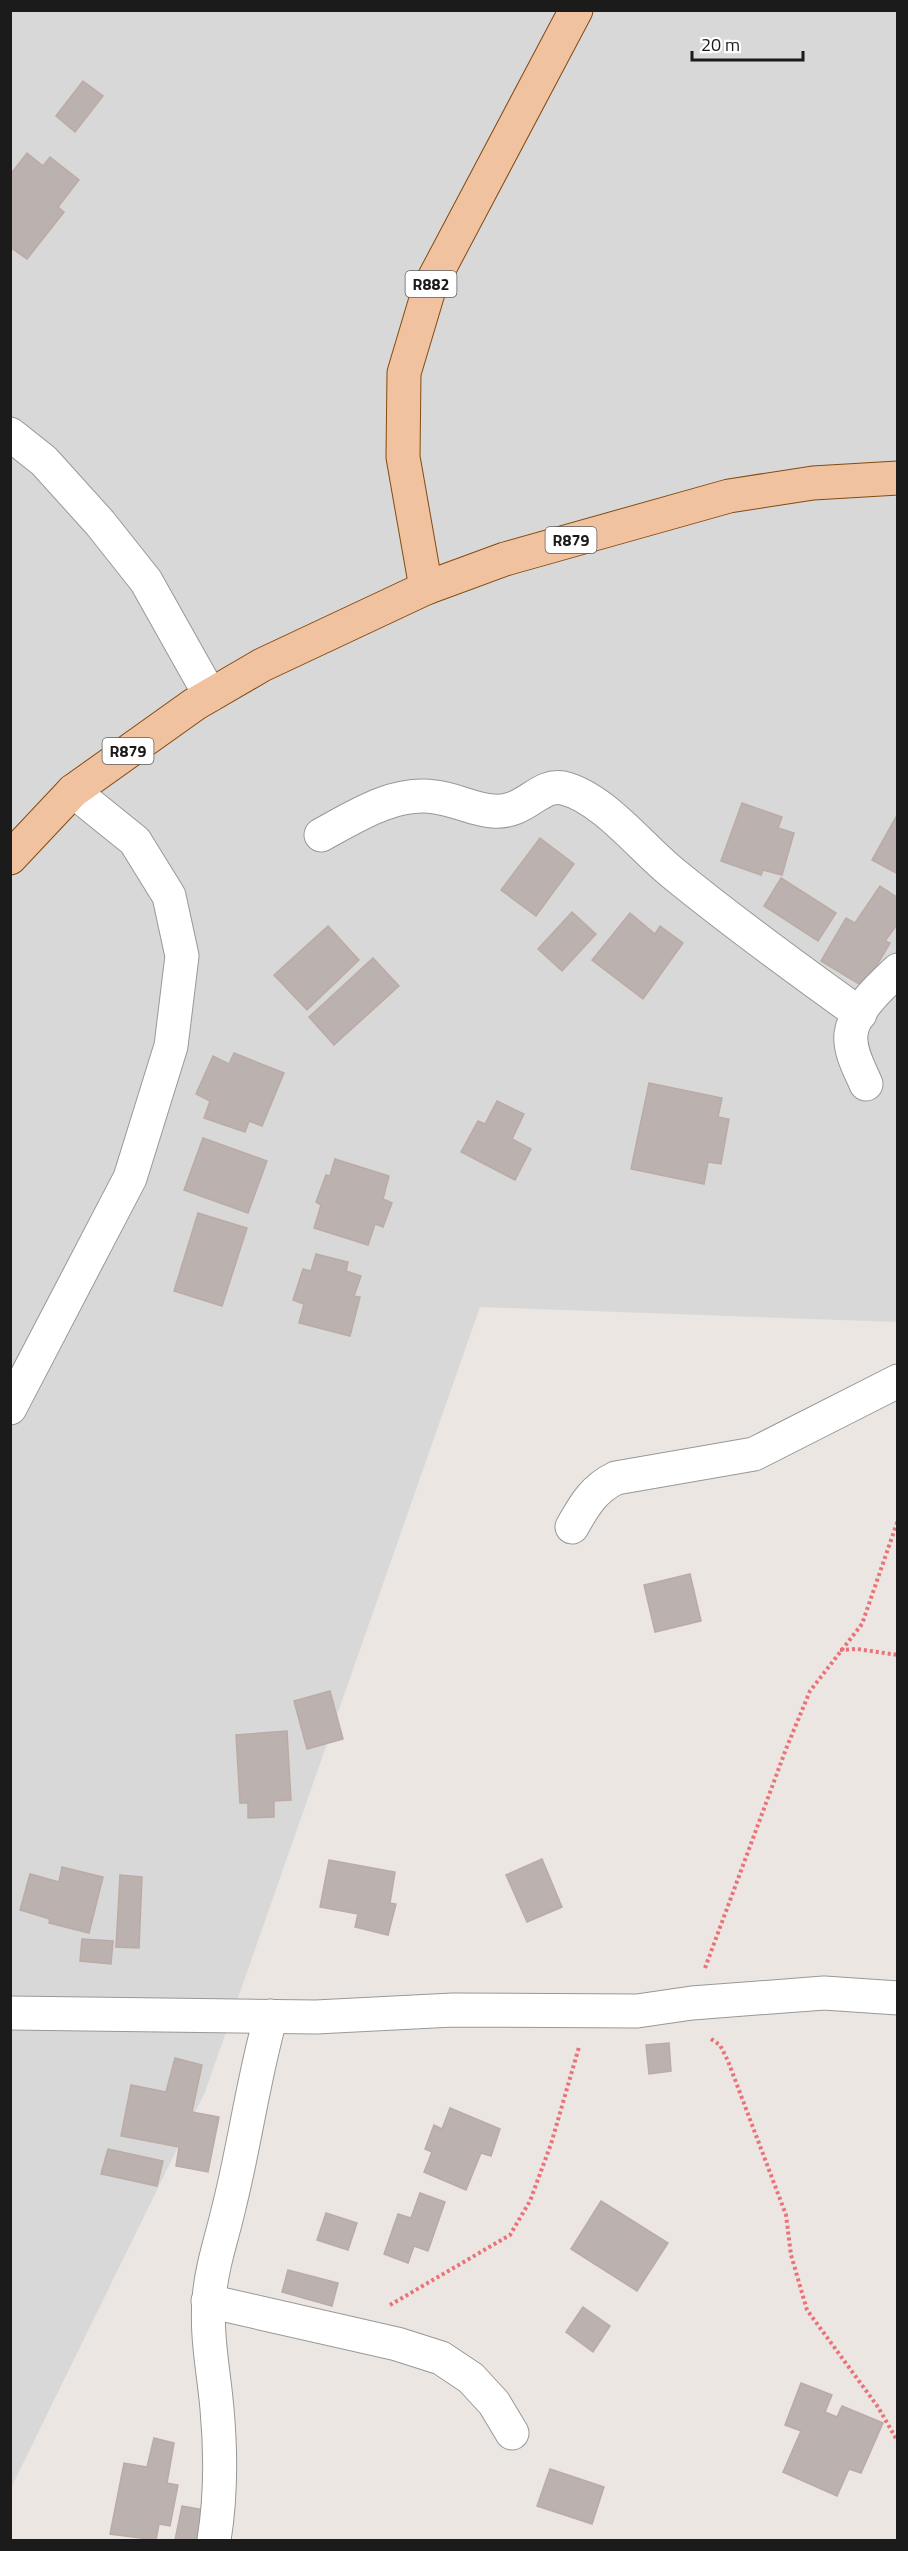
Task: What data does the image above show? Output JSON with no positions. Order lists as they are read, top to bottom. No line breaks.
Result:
{"streets":{"main road":["R882","R879"]},"crossings":[["R882","R879"]],"scale_bar":"20 m"}
